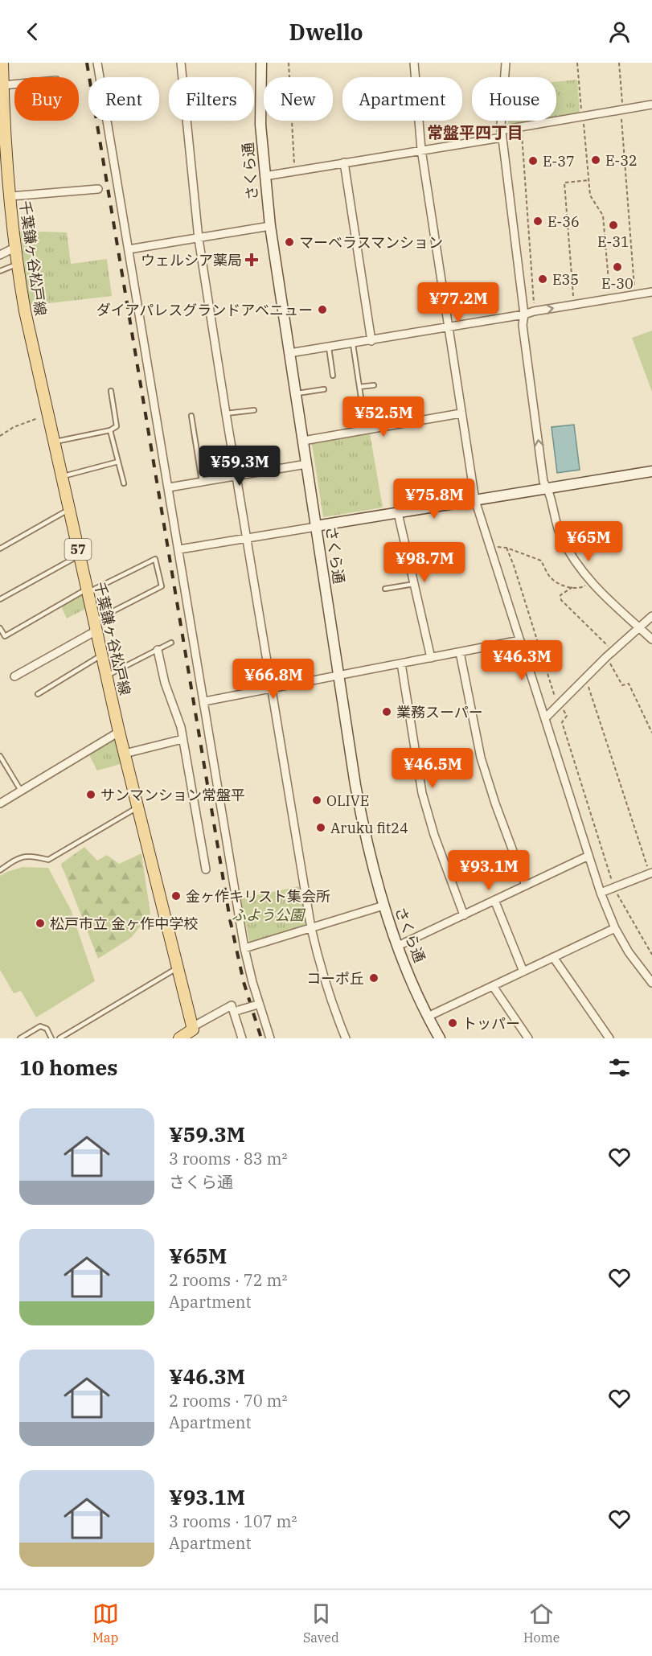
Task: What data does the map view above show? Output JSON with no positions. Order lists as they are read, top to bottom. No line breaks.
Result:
{"streets":{"main road":["千葉鎌ヶ谷松戸線","57"],"street":["さくら通"]},"districts":["常盤平四丁目"],"parks":["ふよう公園"],"places":{"other":["E-32","E-37","E-36","E-31","マーベラスマンション","E-30","E35","ダイアパレスグランドアベニュー","業務スーパー","サンマンション常盤平","OLIVE","Aruku fit24","金ヶ作キリスト集会所","松戸市立 金ヶ作中学校","コーポ丘","トッパー"],"health":["ウェルシア薬局"]},"page":{"header":"Dwello","chip":["Buy","Rent","Filters","New","Apartment","House"],"price":["¥77.2M","¥52.5M","¥59.3M","¥75.8M","¥65M","¥98.7M","¥46.3M","¥66.8M","¥46.5M","¥93.1M"],"heading":"10 homes","list":[{"name":"¥59.3M","note":"3 rooms · 83 m² · さくら通"},{"name":"¥65M","note":"2 rooms · 72 m² · Apartment"},{"name":"¥46.3M","note":"2 rooms · 70 m² · Apartment"},{"name":"¥93.1M","note":"3 rooms · 107 m² · Apartment"}],"tabs":["Map","Saved","Home"]}}
